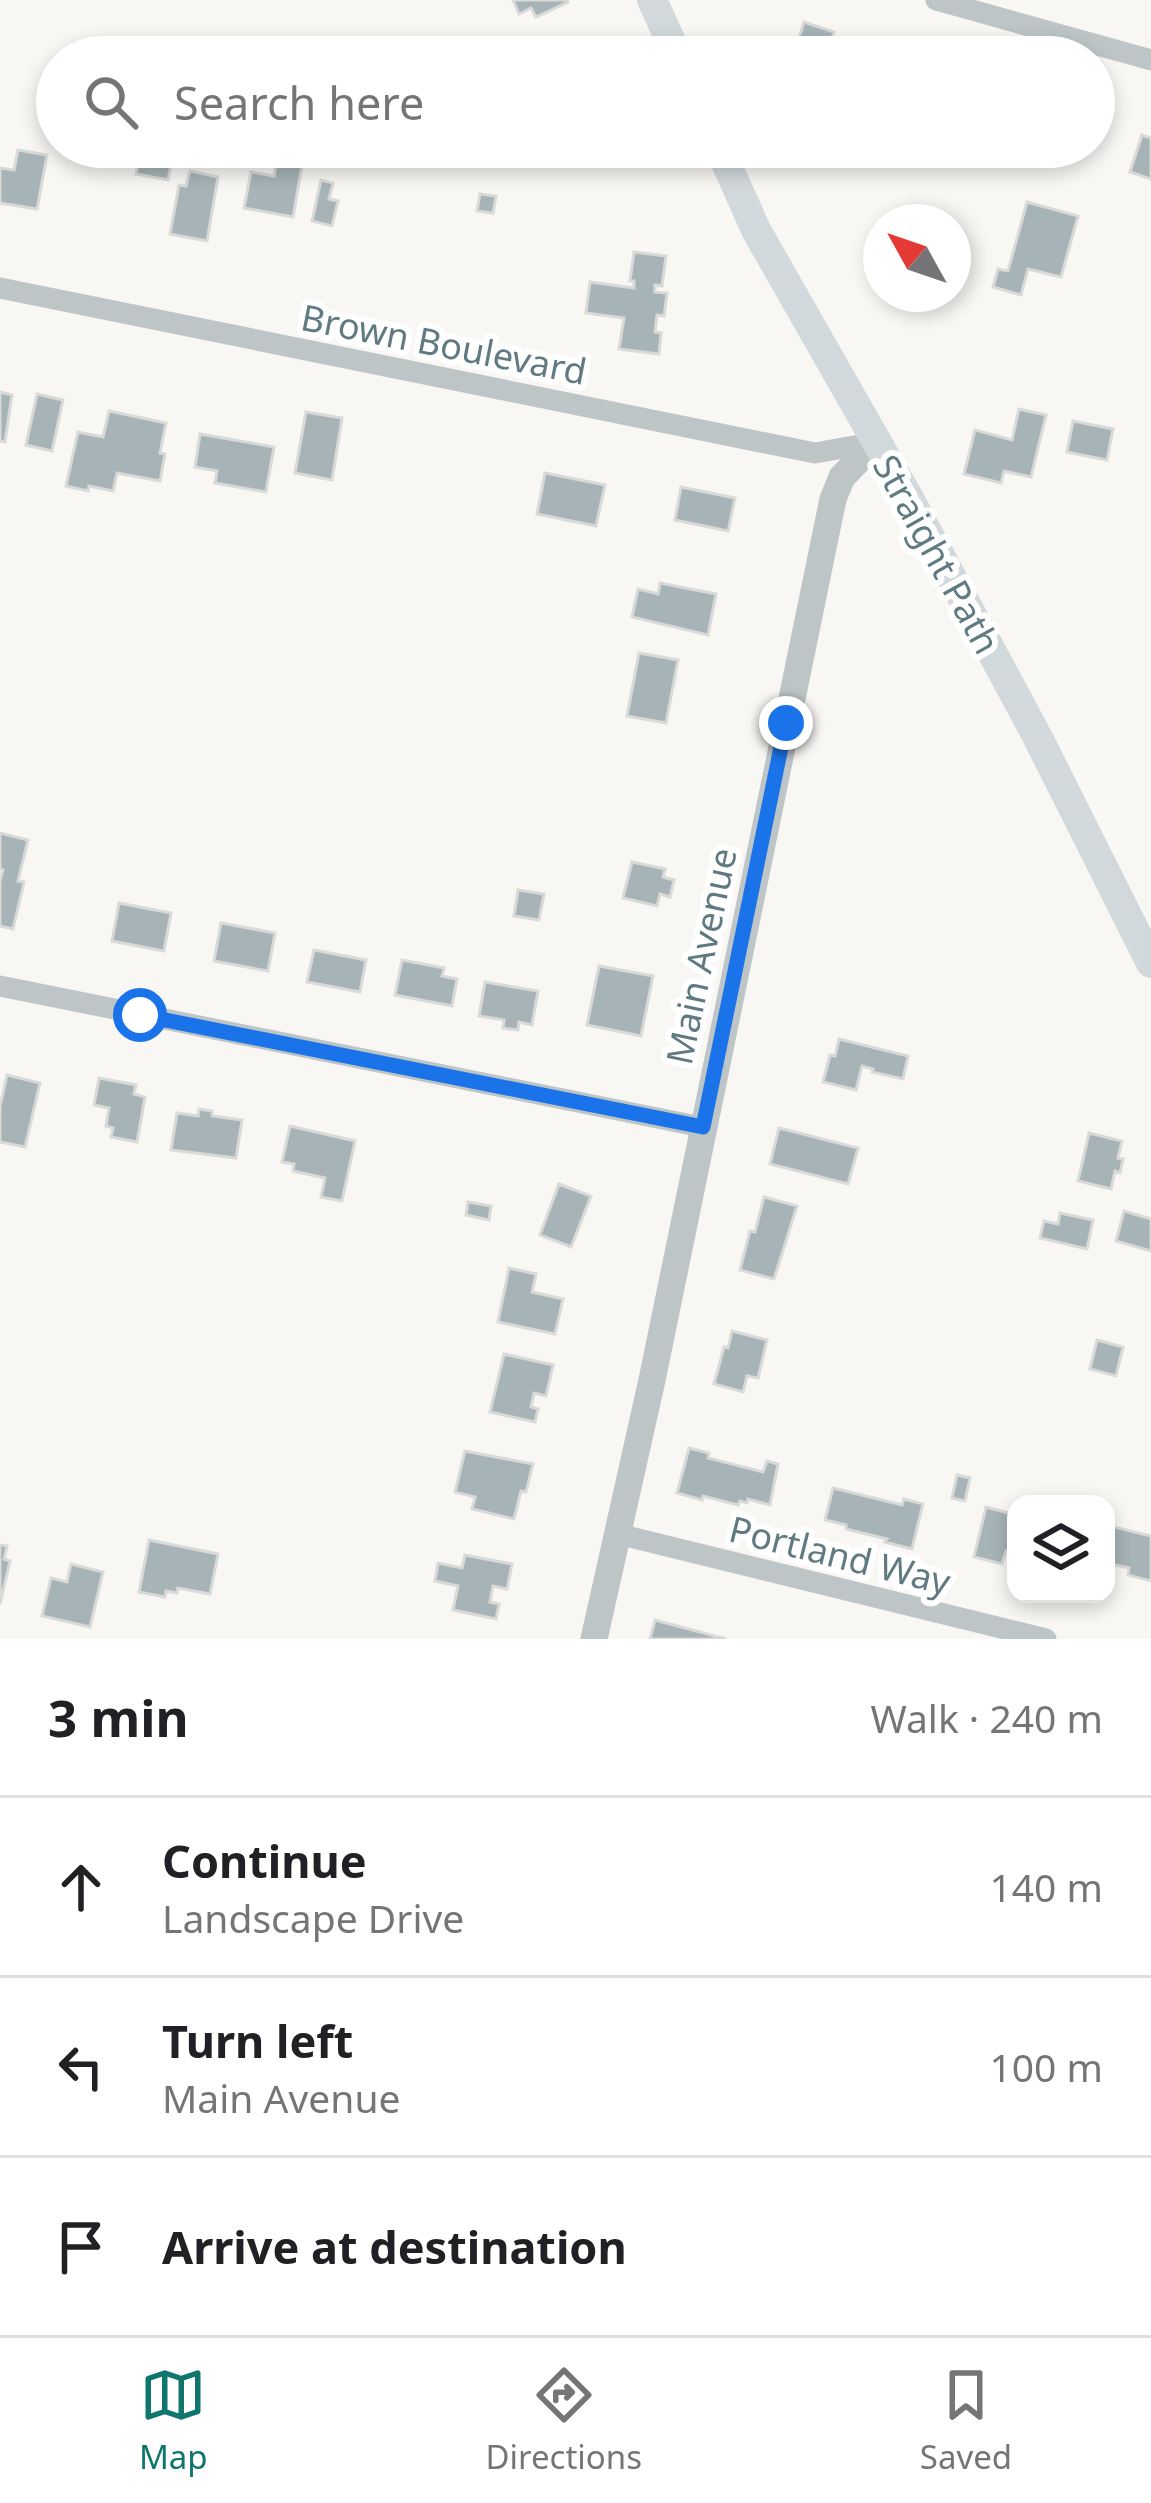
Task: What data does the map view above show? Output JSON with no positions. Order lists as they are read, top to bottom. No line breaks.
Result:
{"streets":{"main road":["Straight Path"],"street":["Brown Boulevard","Main Avenue","Portland Way"]},"crossings":[["Brown Boulevard","Straight Path"],["Brown Boulevard","Main Avenue"],["Straight Path","Main Avenue"],["Main Avenue","Portland Way"]],"north":"top left","page":{"search":"Search here","heading":["3 min","Walk · 240 m"],"list":[["Continue","Landscape Drive","140 m"],["Turn left","Main Avenue","100 m"],"Arrive at destination"],"nav":["Map","Directions","Saved"]}}
